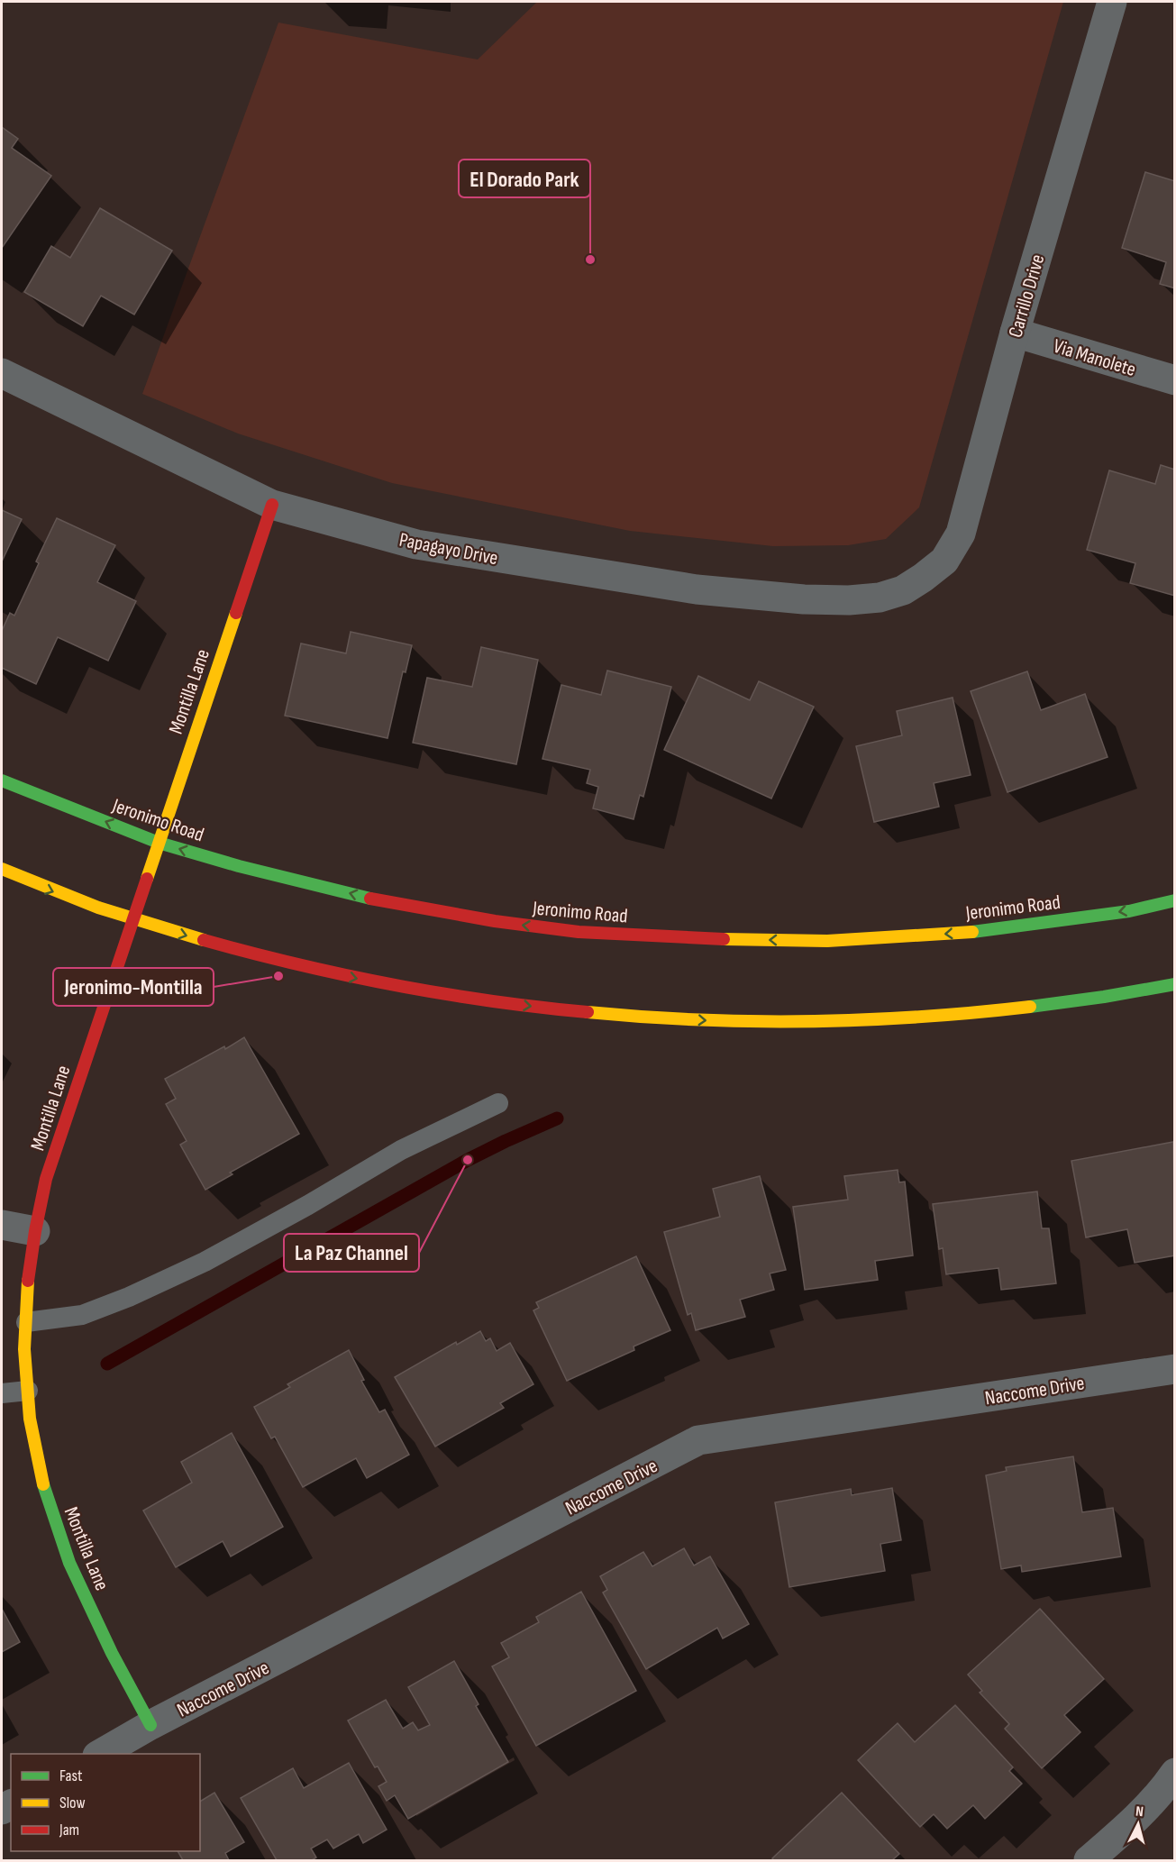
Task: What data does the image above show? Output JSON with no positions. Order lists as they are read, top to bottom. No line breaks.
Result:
{"streets":{"main road":["Montilla Lane","Jeronimo Road"],"street":["Carrillo Drive","Via Manolete","Papagayo Drive","Naccome Drive"]},"crossings":[["Carrillo Drive","Via Manolete"],["Carrillo Drive","Papagayo Drive"],["Papagayo Drive","Montilla Lane"],["Montilla Lane","Jeronimo Road"],["Montilla Lane","Naccome Drive"]],"places":["El Dorado Park","Jeronimo-Montilla","La Paz Channel"],"legend":["Fast","Slow","Jam"],"north":"top"}
